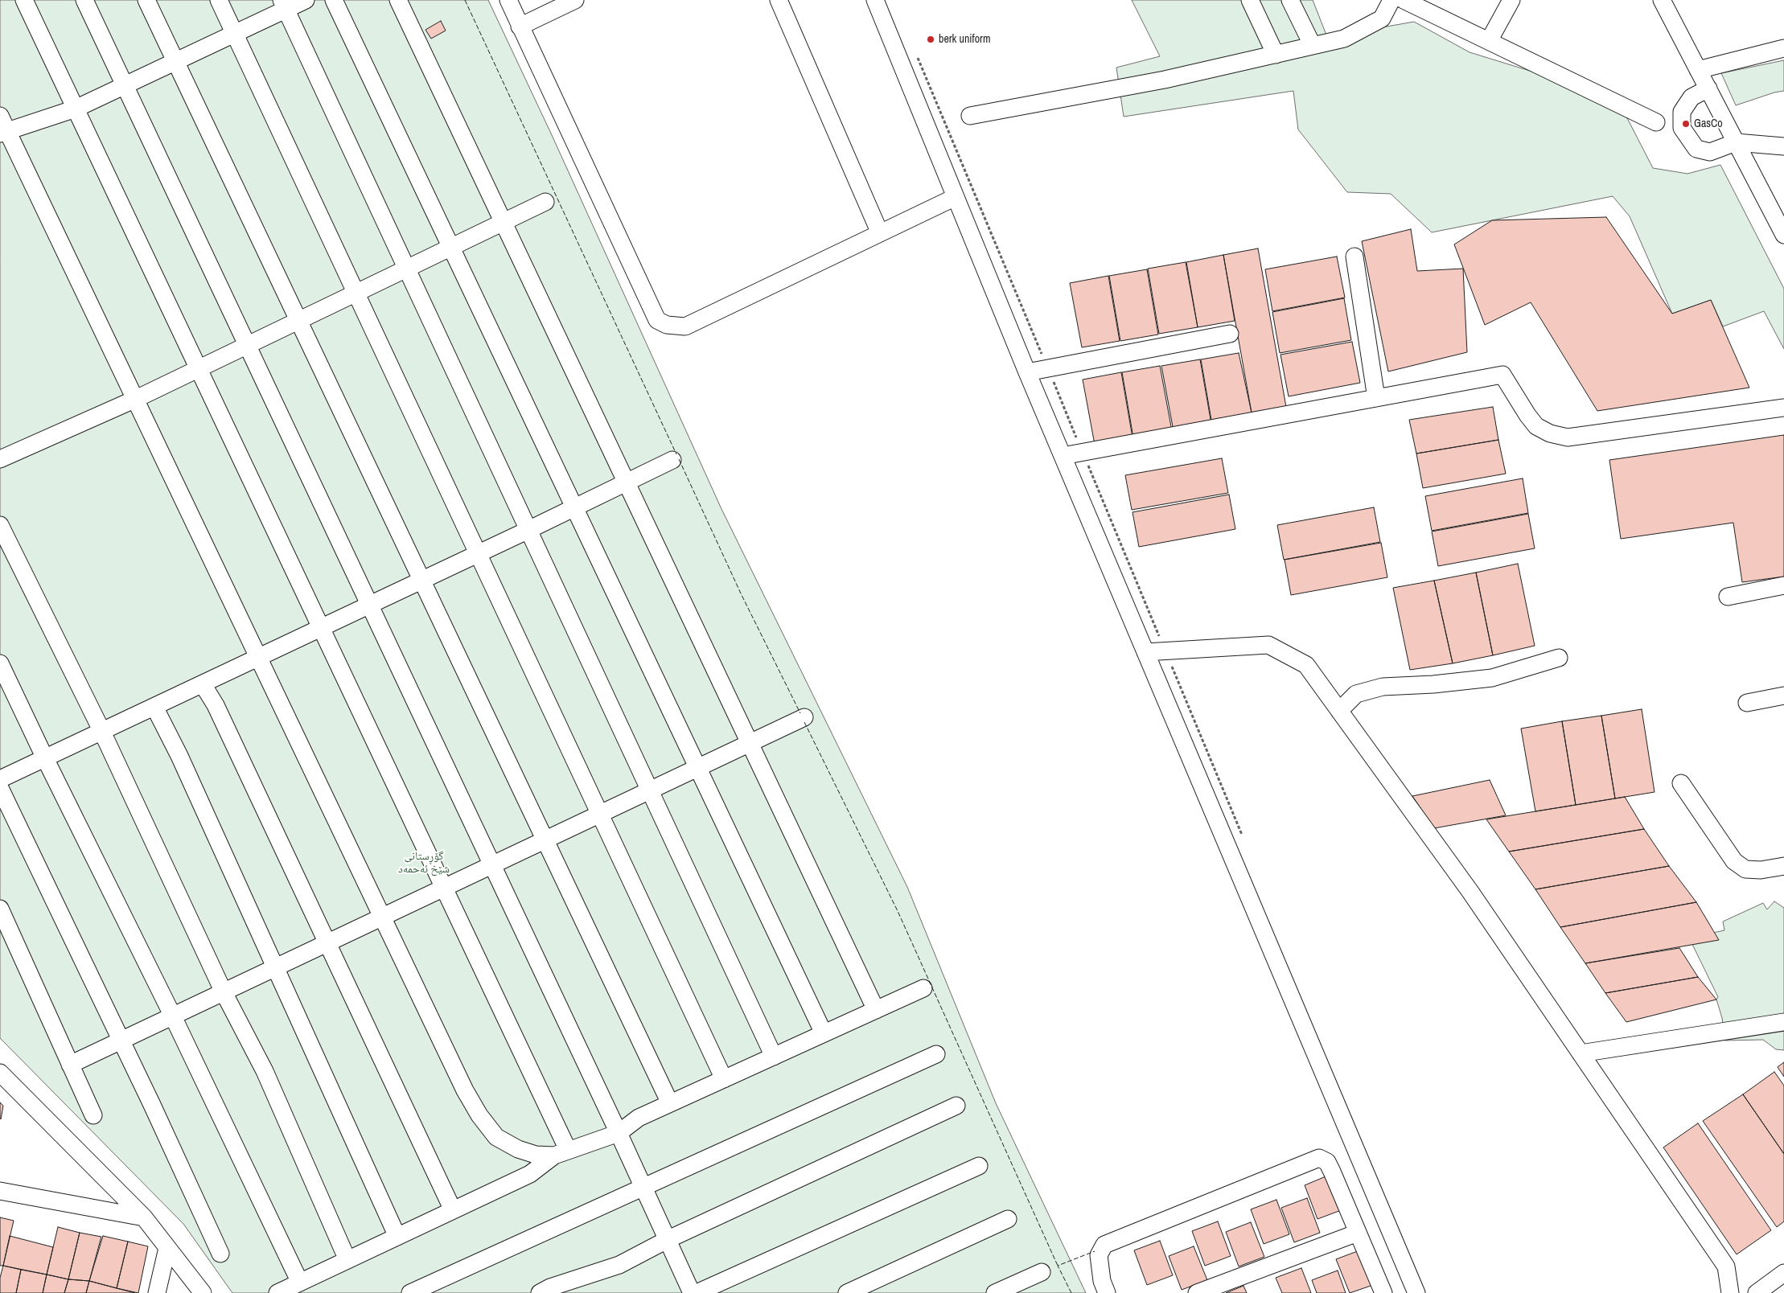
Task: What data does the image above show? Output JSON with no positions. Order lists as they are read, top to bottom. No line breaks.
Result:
{"parks":["گۆڕستانی شێخ ئەحمەد"],"places":["berk uniform","GasCo"]}
